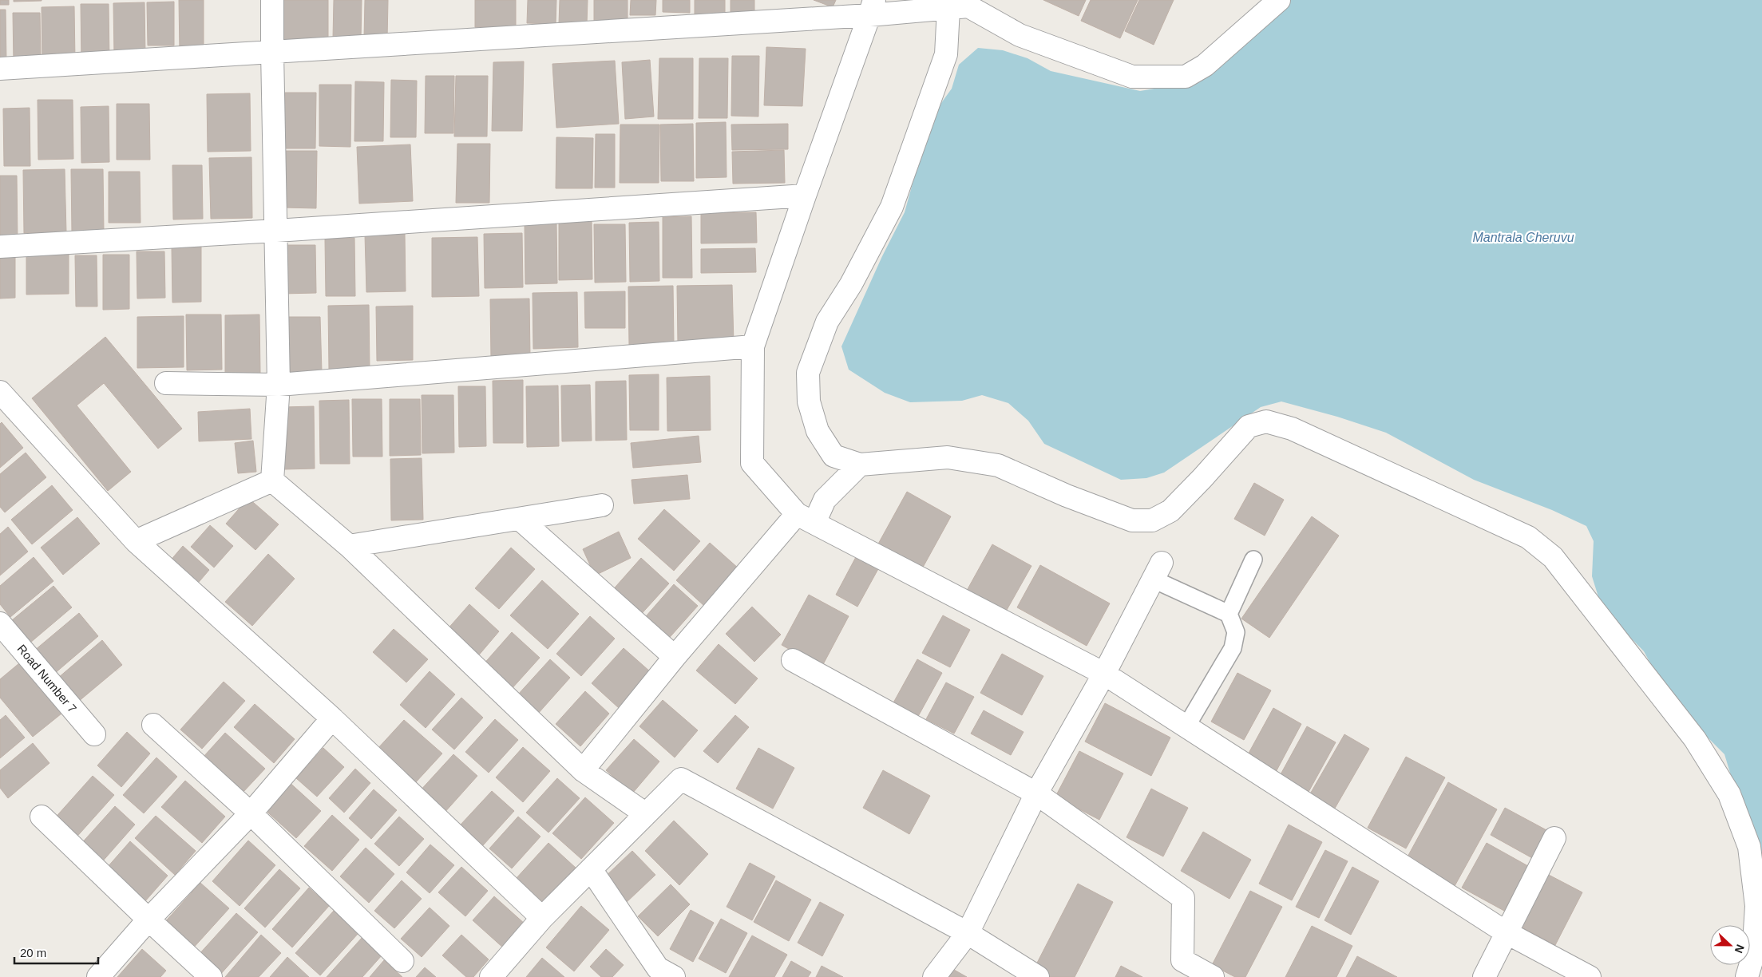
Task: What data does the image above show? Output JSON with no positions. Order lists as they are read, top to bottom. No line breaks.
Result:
{"streets":{"street":["Road Number 7"]},"water":["Mantrala Cheruvu"],"scale_bar":"20 m","north":"right"}
